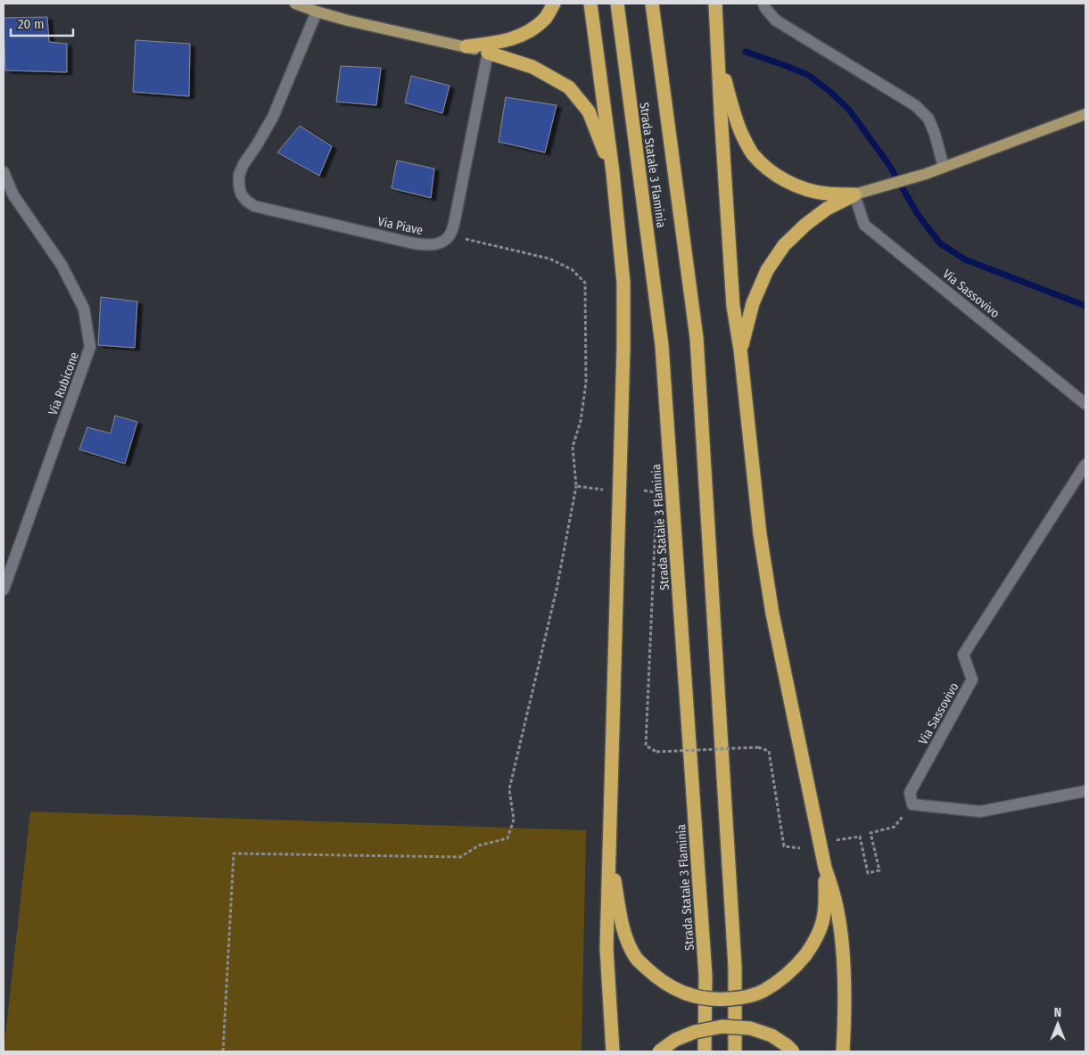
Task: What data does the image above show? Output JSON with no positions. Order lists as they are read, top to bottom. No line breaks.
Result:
{"streets":{"highway":["Strada Statale 3 Flaminia"],"street":["Via Piave","Via Sassovivo","Via Rubicone"]},"scale_bar":"20 m","north":"top"}
